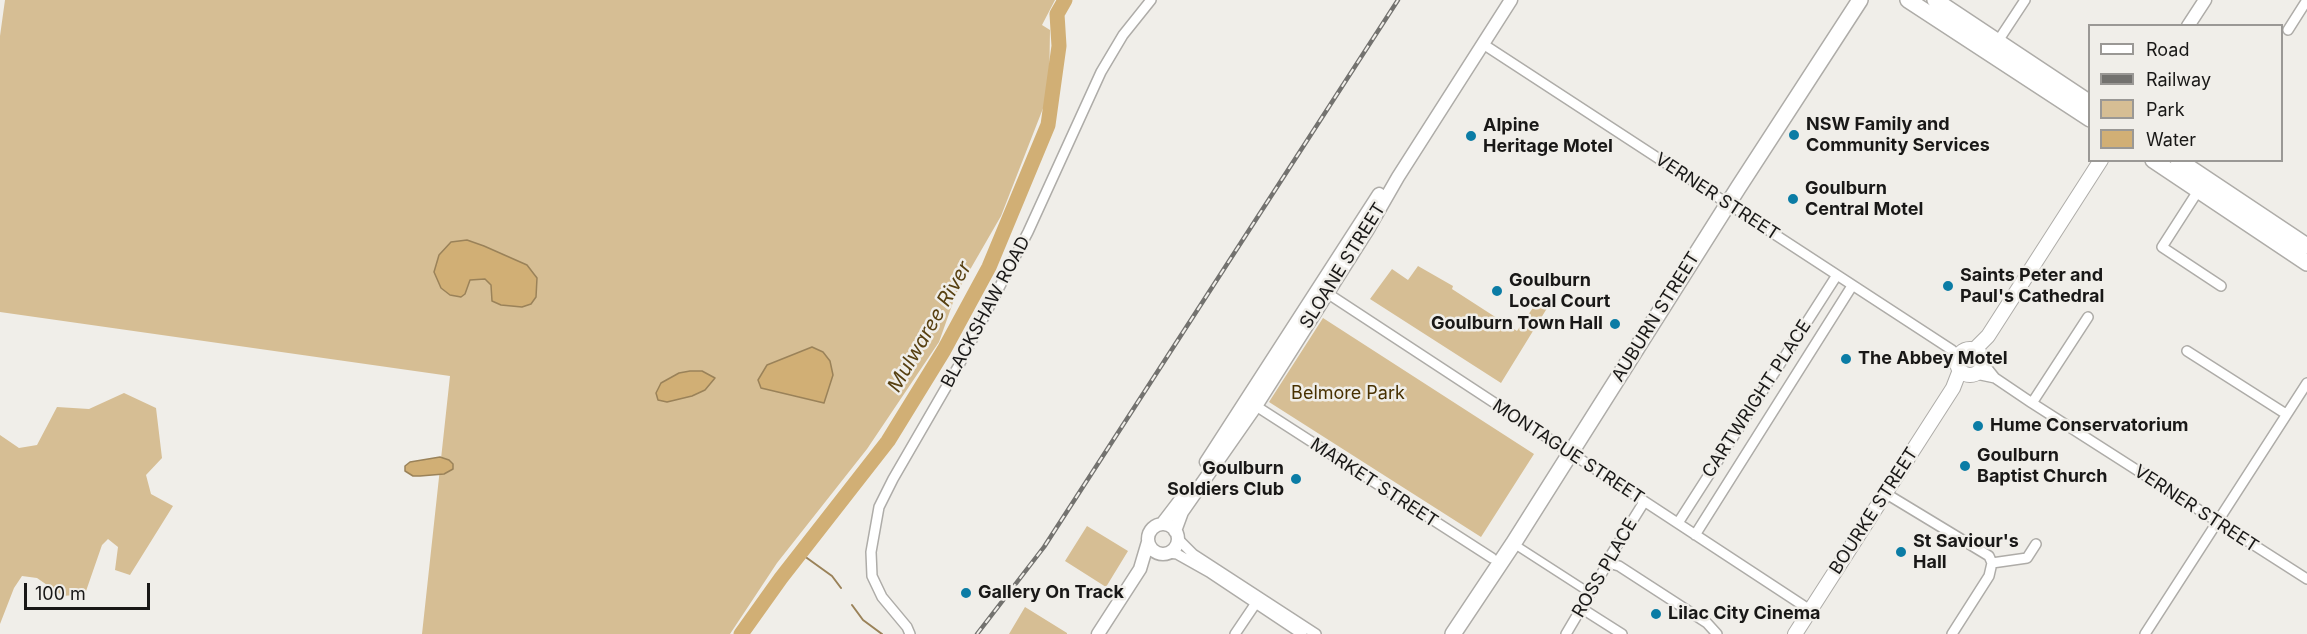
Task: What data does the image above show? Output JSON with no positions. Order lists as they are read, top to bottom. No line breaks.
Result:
{"streets":{"main road":["AUBURN STREET","BOURKE STREET"],"street":["VERNER STREET","SLOANE STREET","BLACKSHAW ROAD","CARTWRIGHT PLACE","MONTAGUE STREET","MARKET STREET","ROSS PLACE"]},"crossings":[["VERNER STREET","SLOANE STREET"],["VERNER STREET","AUBURN STREET"],["VERNER STREET","CARTWRIGHT PLACE"],["VERNER STREET","BOURKE STREET"],["SLOANE STREET","MONTAGUE STREET"],["SLOANE STREET","MARKET STREET"],["AUBURN STREET","MONTAGUE STREET"],["AUBURN STREET","MARKET STREET"],["CARTWRIGHT PLACE","MONTAGUE STREET"],["MONTAGUE STREET","BOURKE STREET"],["MONTAGUE STREET","ROSS PLACE"]],"water":["Mulwaree River"],"parks":["Belmore Park"],"places":["NSW Family and Community Services","Alpine Heritage Motel","Goulburn Central Motel","Saints Peter and Paul's Cathedral","Goulburn Local Court","Goulburn Town Hall","The Abbey Motel","Hume Conservatorium","Goulburn Baptist Church","Goulburn Soldiers Club","St Saviour's Hall","Gallery On Track","Lilac City Cinema"],"legend":["Road","Railway","Park","Water"],"scale_bar":"100 m"}
